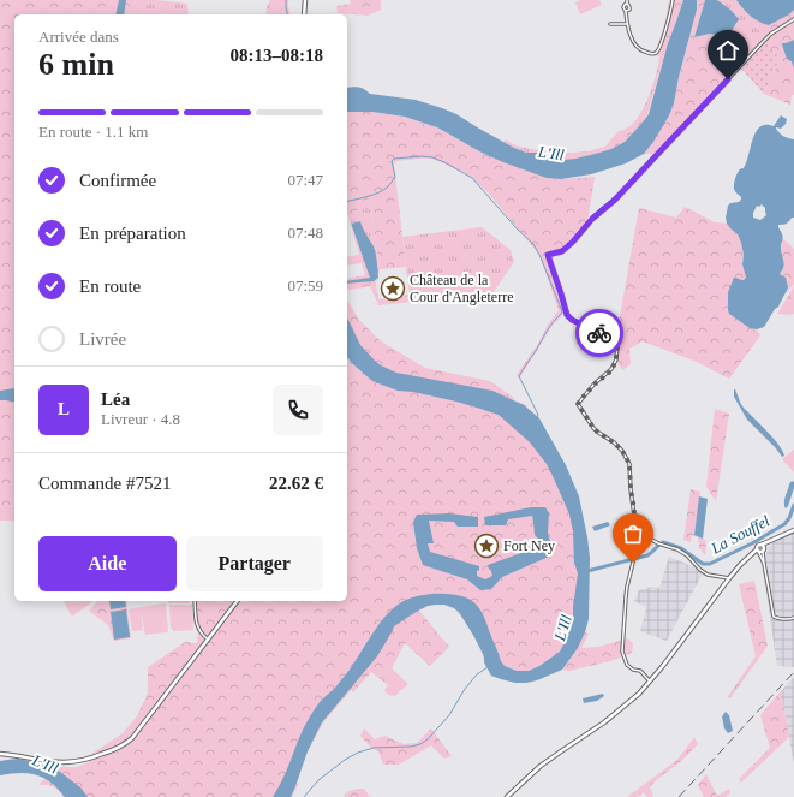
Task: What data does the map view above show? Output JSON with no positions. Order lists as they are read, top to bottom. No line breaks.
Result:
{"water":["L'Ill","La Souffel"],"places":{"place":["Château de la Cour d'Angleterre","Fort Ney"]},"page":{"heading":["6 min","Arrivée dans","08:13–08:18"],"panel":["Léa","Livreur · 4.8","Commande #7521","22.62 €"],"bar":"En route · 1.1 km","list":[["Confirmée","07:47"],["En préparation","07:48"],["En route","07:59"],"Livrée"],"round":"L","buttons":["Aide","Partager"]}}
